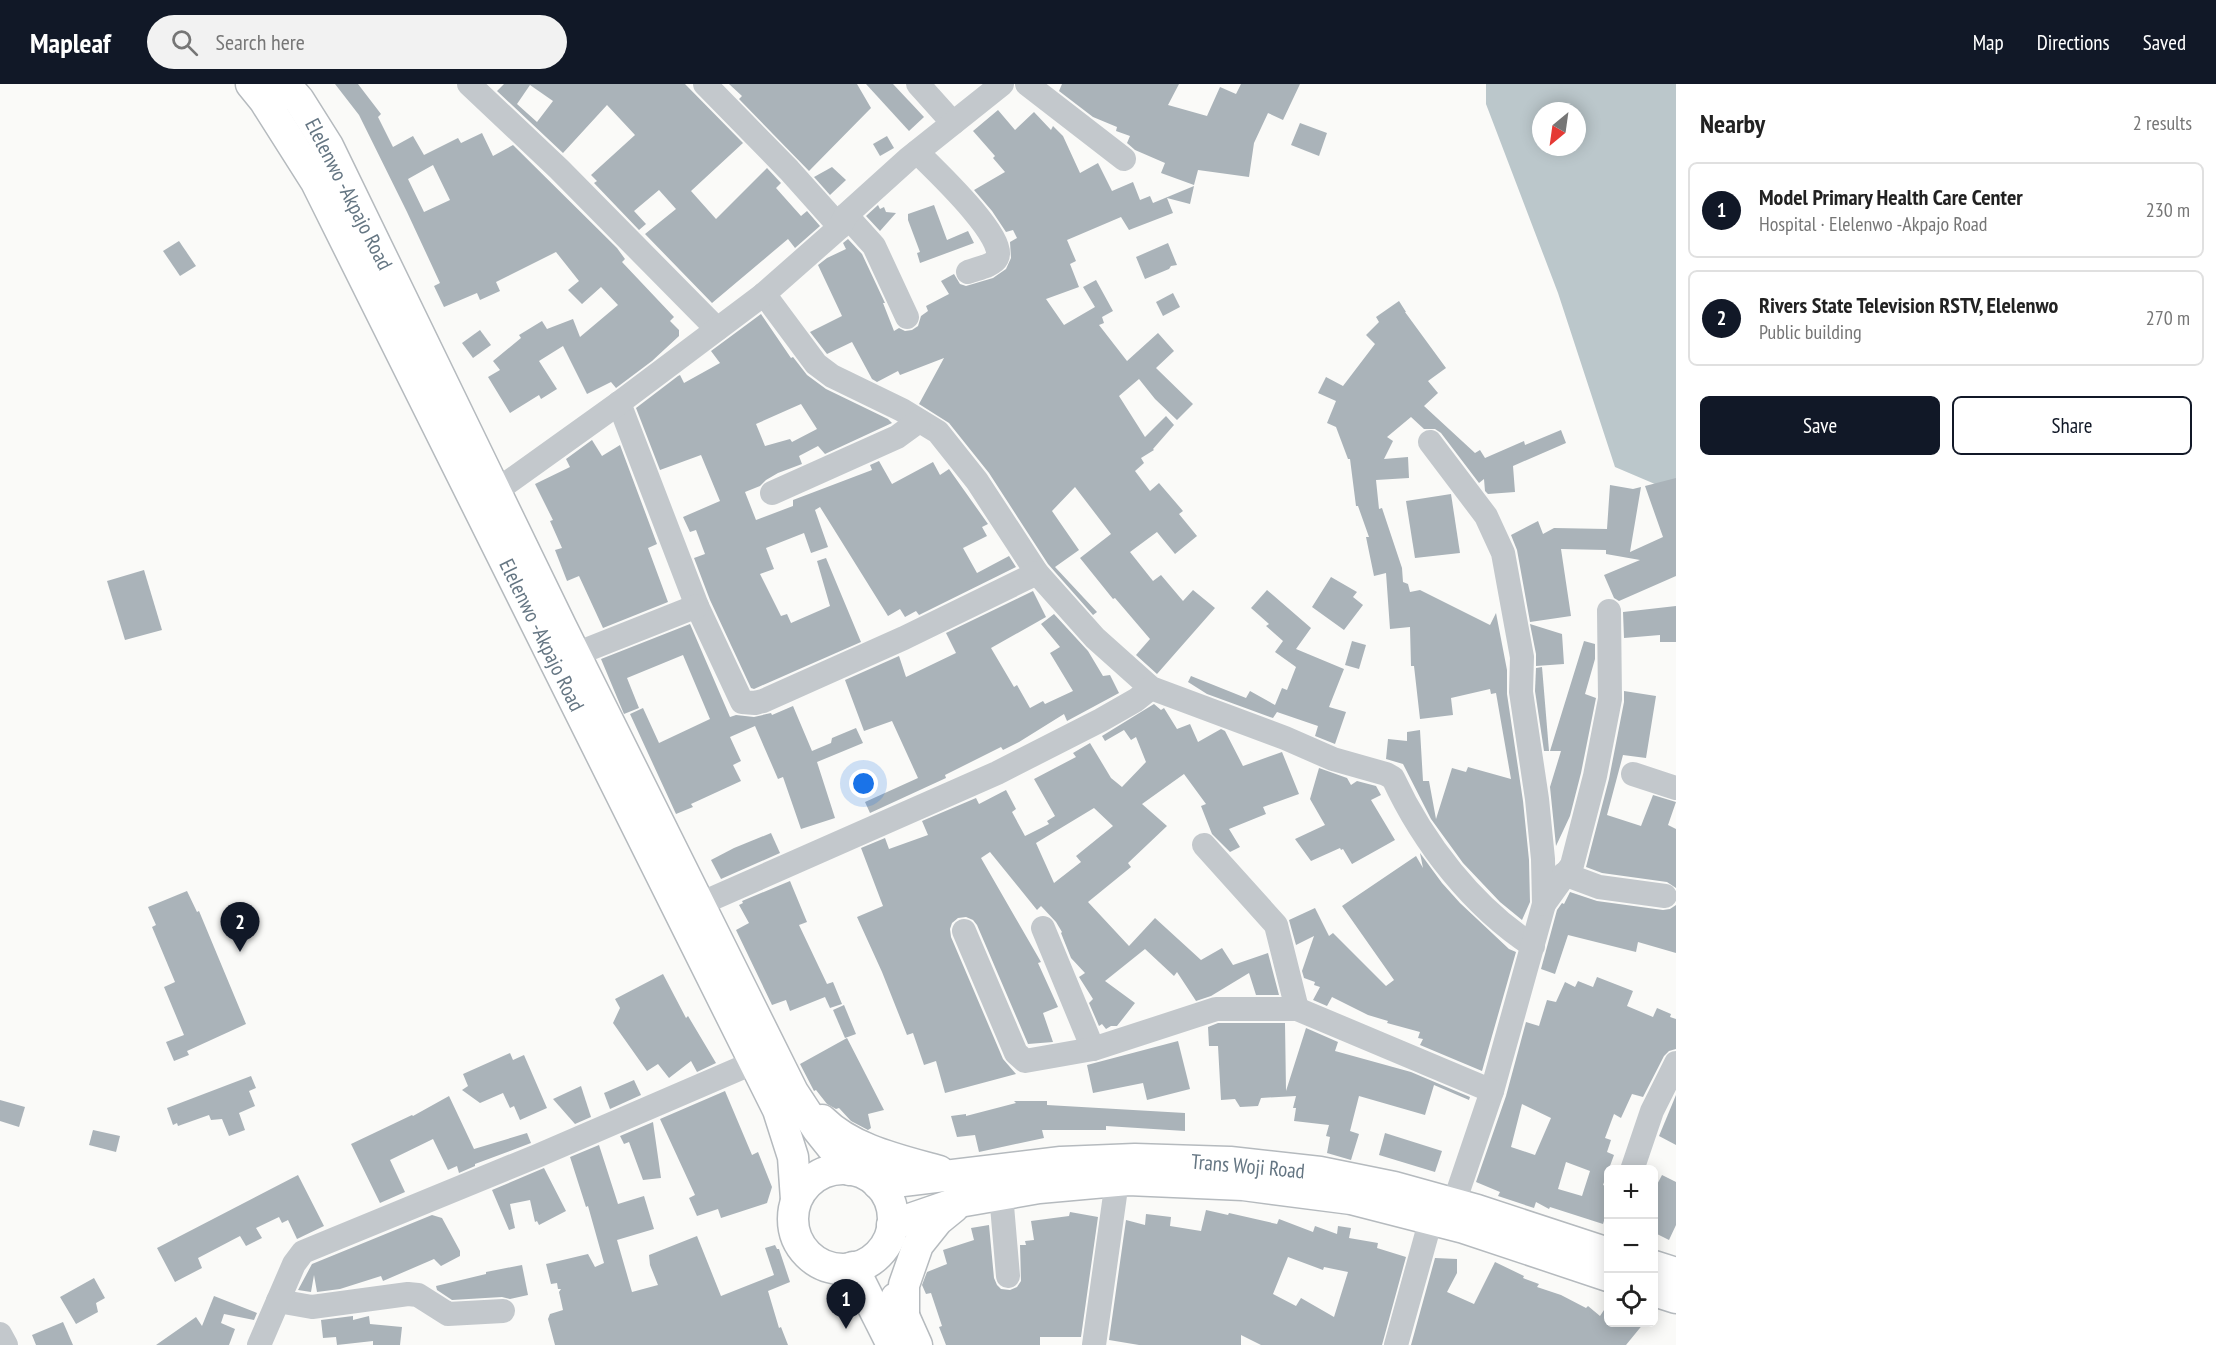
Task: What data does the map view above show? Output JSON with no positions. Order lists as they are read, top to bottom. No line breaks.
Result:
{"streets":{"main road":["Elelenwo -Akpajo Road","Trans Woji Road"]},"crossings":[["Elelenwo -Akpajo Road","Trans Woji Road"]],"north":"bottom left","page":{"header":"Mapleaf","search":"Search here","nav":["Map","Directions","Saved"],"heading":["Nearby","2 results"],"list":[{"mark":"1","name":"Model Primary Health Care Center","note":"Hospital · Elelenwo -Akpajo Road","value":"230 m"},{"mark":"2","name":"Rivers State Television RSTV, Elelenwo","note":"Public building","value":"270 m"}],"buttons":["Save","Share"],"pins":["2","1"],"map_buttons":["+","−"]}}
